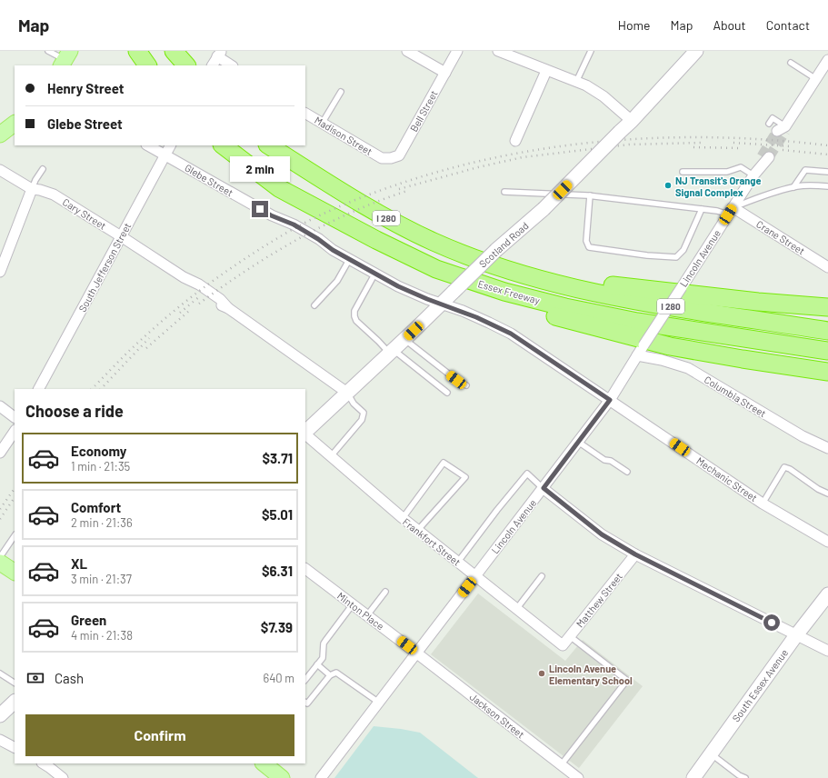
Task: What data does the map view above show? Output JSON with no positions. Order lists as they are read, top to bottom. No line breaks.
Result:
{"streets":{"highway":["I 280","Essex Freeway"],"main road":["Scotland Road","South Essex Avenue"],"street":["Bell Street","Madison Street","Glebe Street","Cary Street","Crane Street","Lincoln Avenue","South Jefferson Street","Columbia Street","Mechanic Street","Frankfort Street","Matthew Street","Minton Place","Jackson Street"]},"crossings":[["Bell Street","Madison Street"],["Glebe Street","Scotland Road"],["Glebe Street","South Jefferson Street"],["Glebe Street","Mechanic Street"],["Cary Street","Scotland Road"],["Cary Street","South Jefferson Street"],["Crane Street","Lincoln Avenue"],["Scotland Road","Mechanic Street"],["Lincoln Avenue","Columbia Street"],["Lincoln Avenue","Mechanic Street"],["Lincoln Avenue","Frankfort Street"],["Lincoln Avenue","Minton Place"],["Lincoln Avenue","Jackson Street"],["Frankfort Street","Matthew Street"],["Minton Place","Jackson Street"]],"places":["NJ Transit's Orange Signal Complex","Lincoln Avenue Elementary School"],"page":{"header":"Map","nav":["Home","Map","About","Contact"],"banner":["Henry Street","Glebe Street"],"bubble":"2 min","heading":"Choose a ride","list":[{"name":"Economy","note":"1 min · 21:35","value":"$3.71"},{"name":"Comfort","note":"2 min · 21:36","value":"$5.01"},{"name":"XL","note":"3 min · 21:37","value":"$6.31"},{"name":"Green","note":"4 min · 21:38","value":"$7.39"}],"pay":["Cash","640 m"],"buttons":"Confirm"}}
